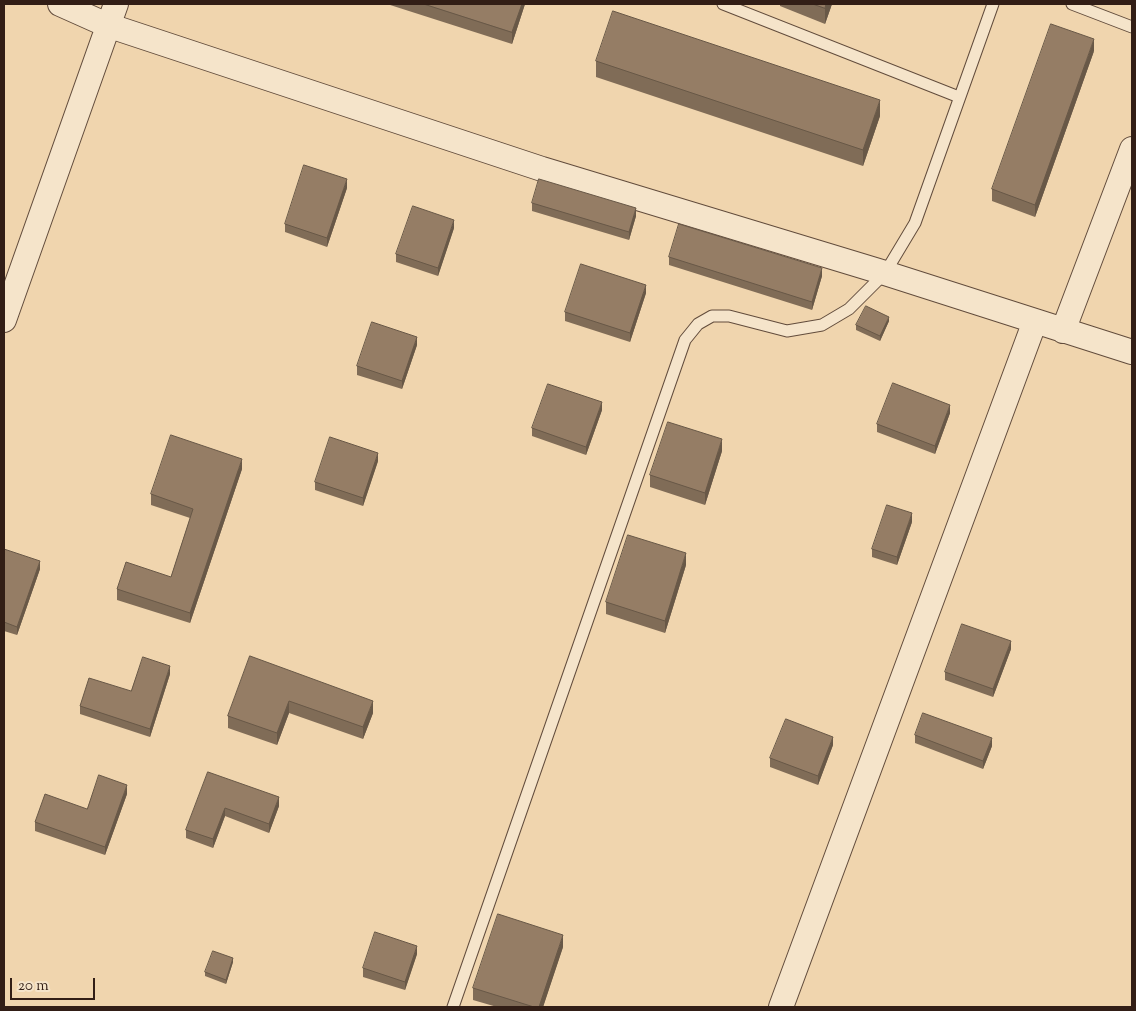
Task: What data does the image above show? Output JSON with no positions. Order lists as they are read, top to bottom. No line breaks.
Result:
{"scale_bar":"20 m"}
